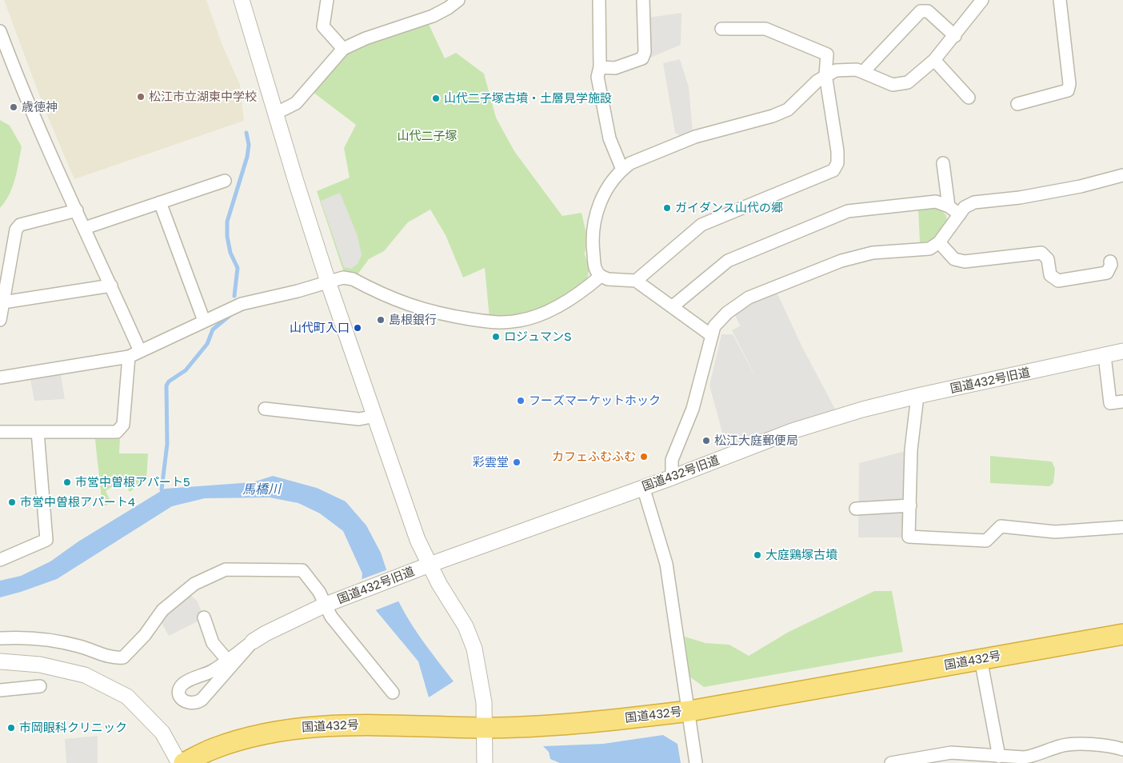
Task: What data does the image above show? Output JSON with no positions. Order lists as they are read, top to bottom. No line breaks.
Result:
{"streets":{"highway":["国道432号"],"street":["国道432号旧道"]},"water":["馬橋川"],"parks":["山代二子塚"],"places":["松江市立湖東中学校","山代二子塚古墳・土層見学施設","歳徳神","ガイダンス山代の郷","島根銀行","山代町入口","ロジュマンS","フーズマーケットホック","松江大庭郵便局","カフェふむふむ","彩雲堂","市営中曽根アパート5","市営中曽根アパート4","大庭鶏塚古墳","市岡眼科クリニック"]}
